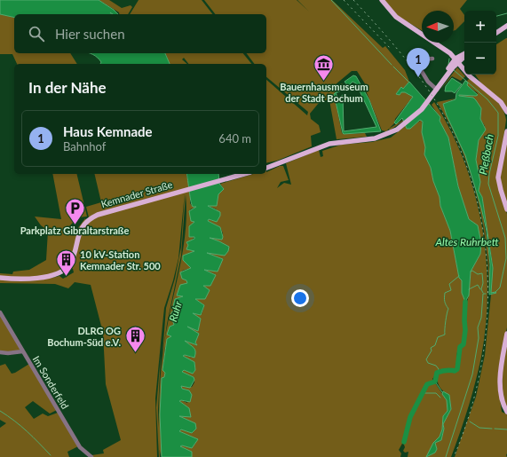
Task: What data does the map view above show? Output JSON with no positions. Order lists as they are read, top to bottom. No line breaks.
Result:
{"streets":{"main road":["Kemnader Straße"],"street":["Im Sonderfeld"]},"water":["Pleßbach","Altes Ruhrbett","Ruhr"],"places":{"museum":["Bauernhausmuseum der Stadt Bochum"],"parking":["Parkplatz Gibraltarstraße"],"building":["10 kV-Station Kemnader Str. 500","DLRG OG Bochum-Süd e.V."]},"north":"left","page":{"map_buttons":["+","−"],"search":"Hier suchen","pins":"1","heading":"In der Nähe","list":[{"mark":"1","name":"Haus Kemnade","note":"Bahnhof","value":"640 m"}]}}
